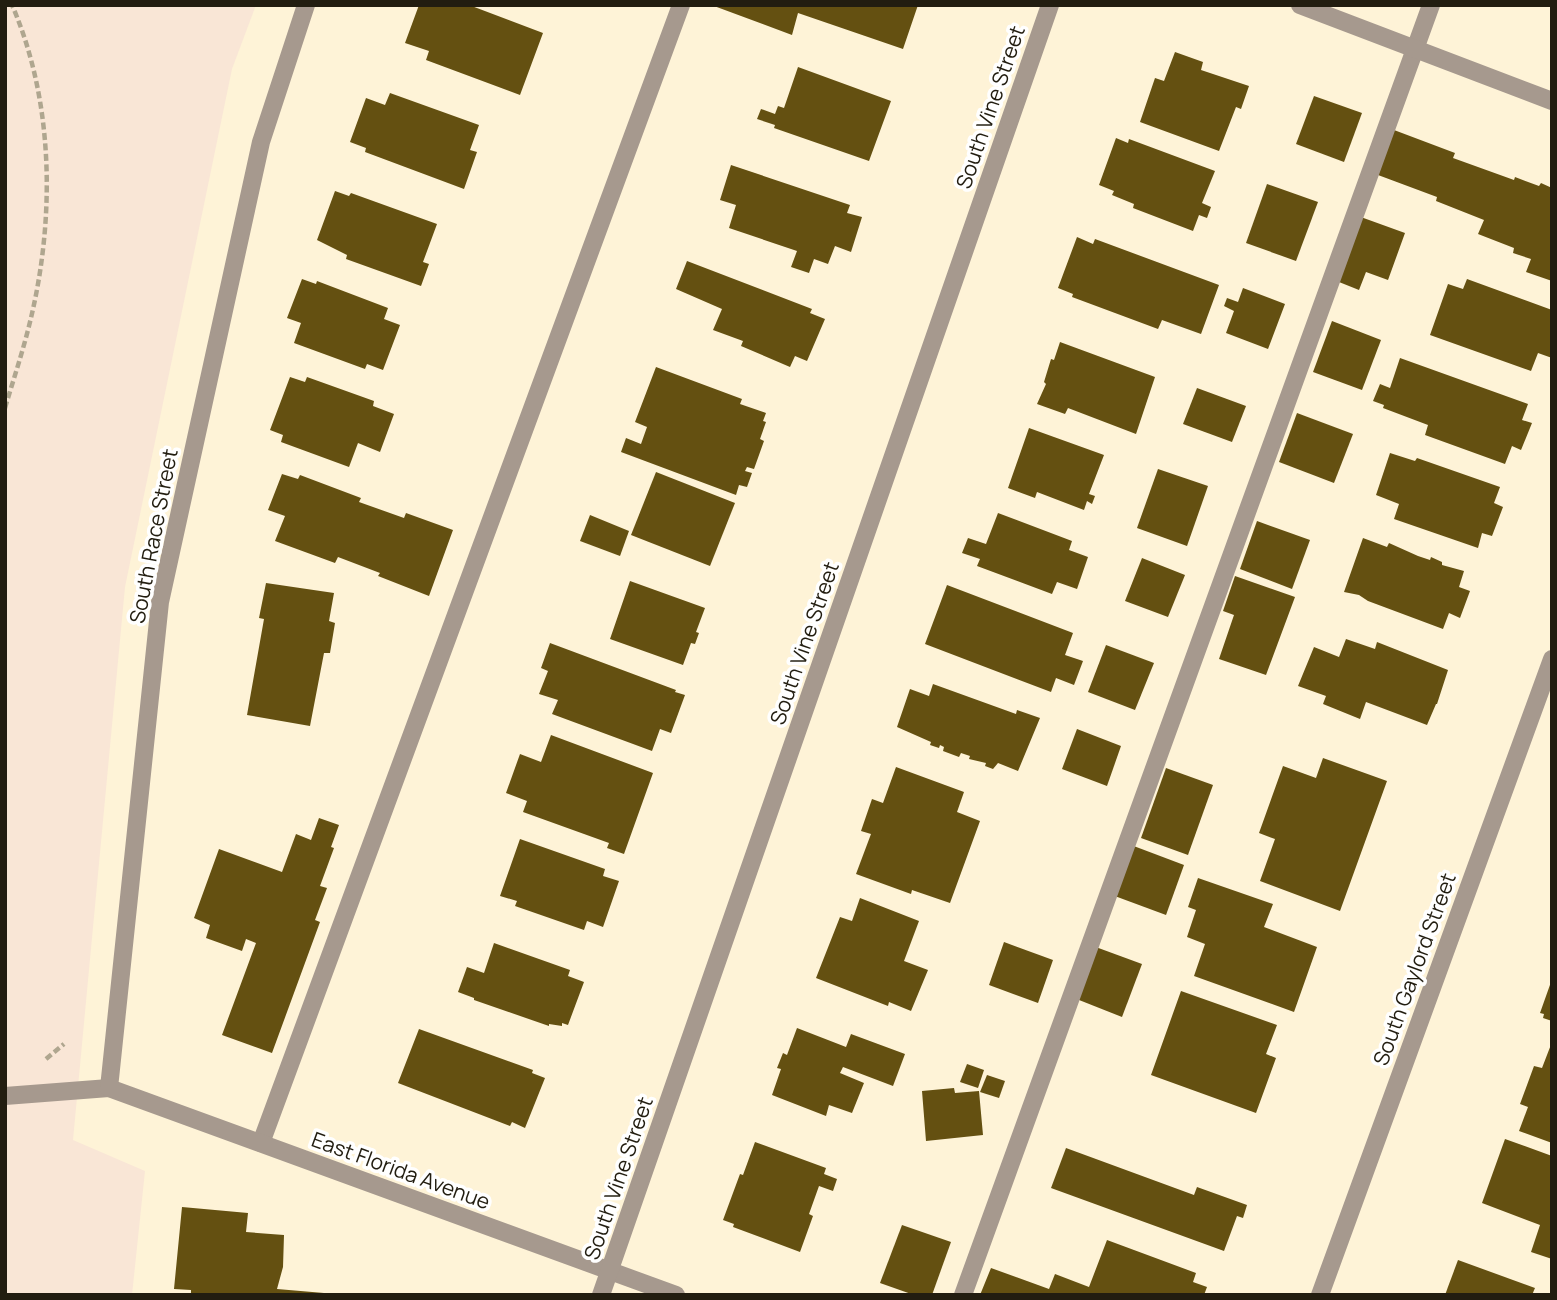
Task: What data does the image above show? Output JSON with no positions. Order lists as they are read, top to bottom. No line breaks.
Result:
{"streets":{"street":["South Vine Street","South Race Street","South Gaylord Street","East Florida Avenue"]},"crossings":[["South Vine Street","East Florida Avenue"],["South Race Street","East Florida Avenue"]]}
